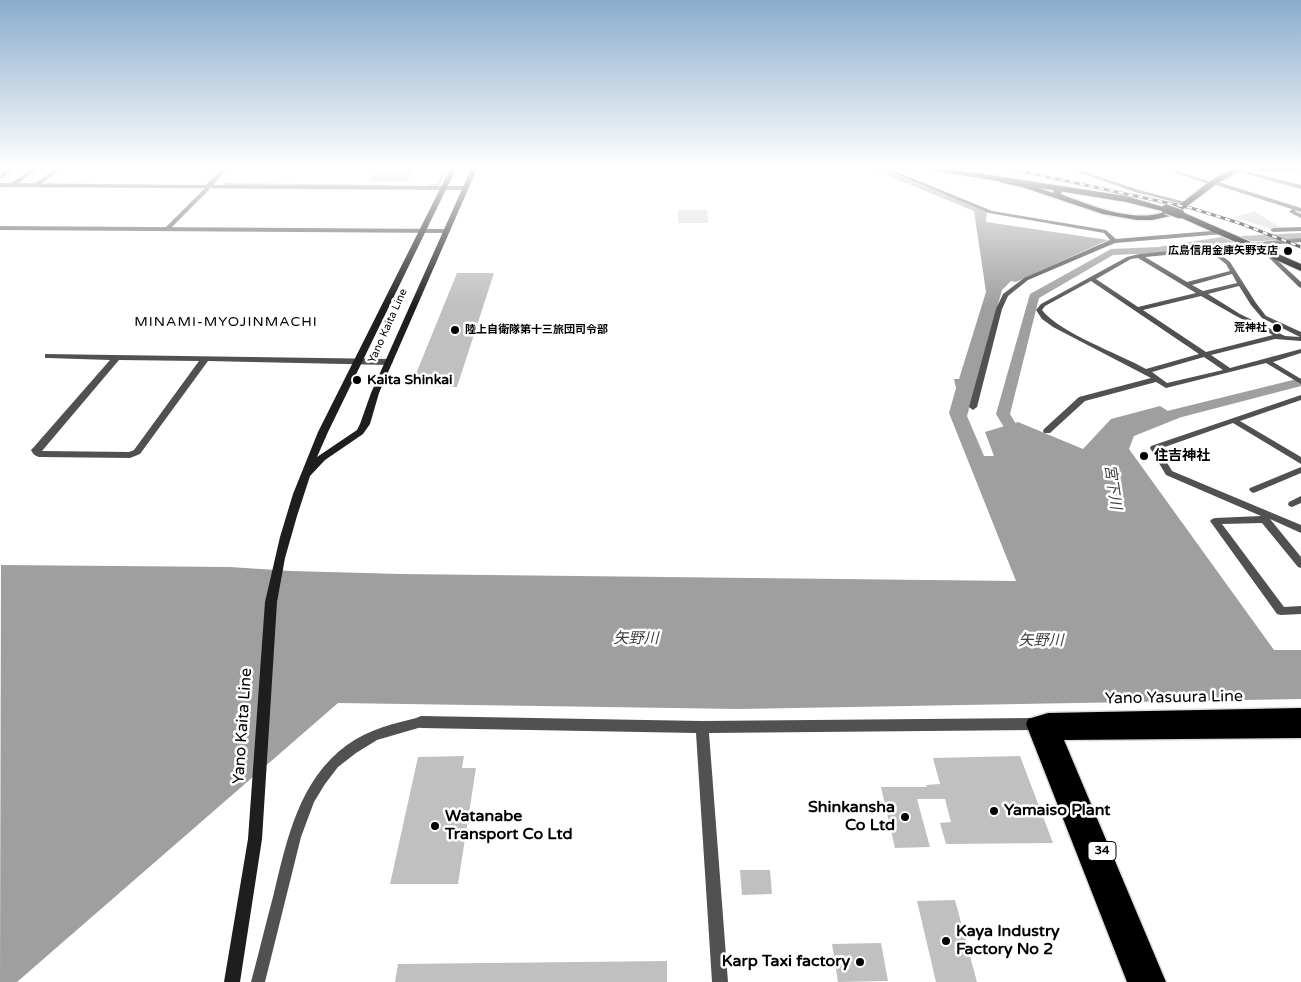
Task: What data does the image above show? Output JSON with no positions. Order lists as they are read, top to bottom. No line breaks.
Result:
{"streets":{"main road":["Yano Kaita Line","Yano Yasuura Line","34"]},"crossings":[["Yano Yasuura Line","34"]],"districts":["MINAMI-MYOJINMACHI"],"water":["宮下川","矢野川"],"places":["広島信用金庫矢野支店","荒神社","陸上自衛隊第十三旅団司令部","Kaita Shinkai","住吉神社","Yamaiso Plant","Shinkansha Co Ltd","Watanabe Transport Co Ltd","Kaya Industry Factory No 2","Karp Taxi factory"]}
